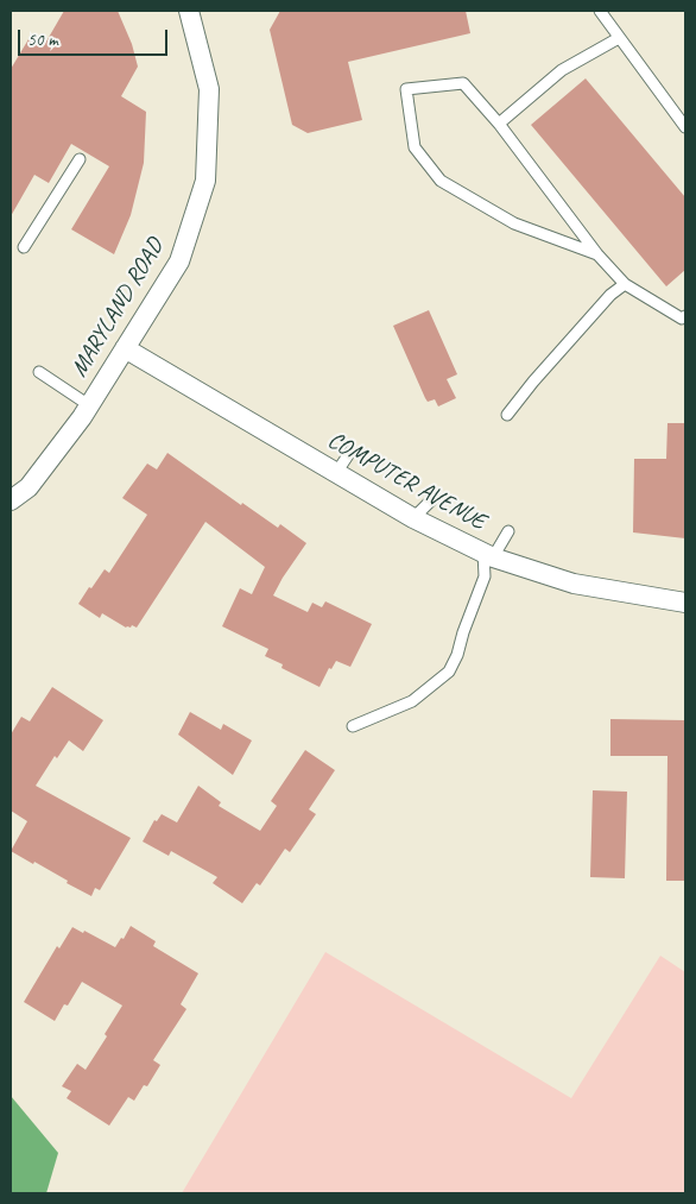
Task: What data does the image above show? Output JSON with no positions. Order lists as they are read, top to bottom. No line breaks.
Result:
{"streets":{"street":["MARYLAND ROAD","COMPUTER AVENUE"]},"crossings":[["MARYLAND ROAD","COMPUTER AVENUE"]],"scale_bar":"50 m"}
